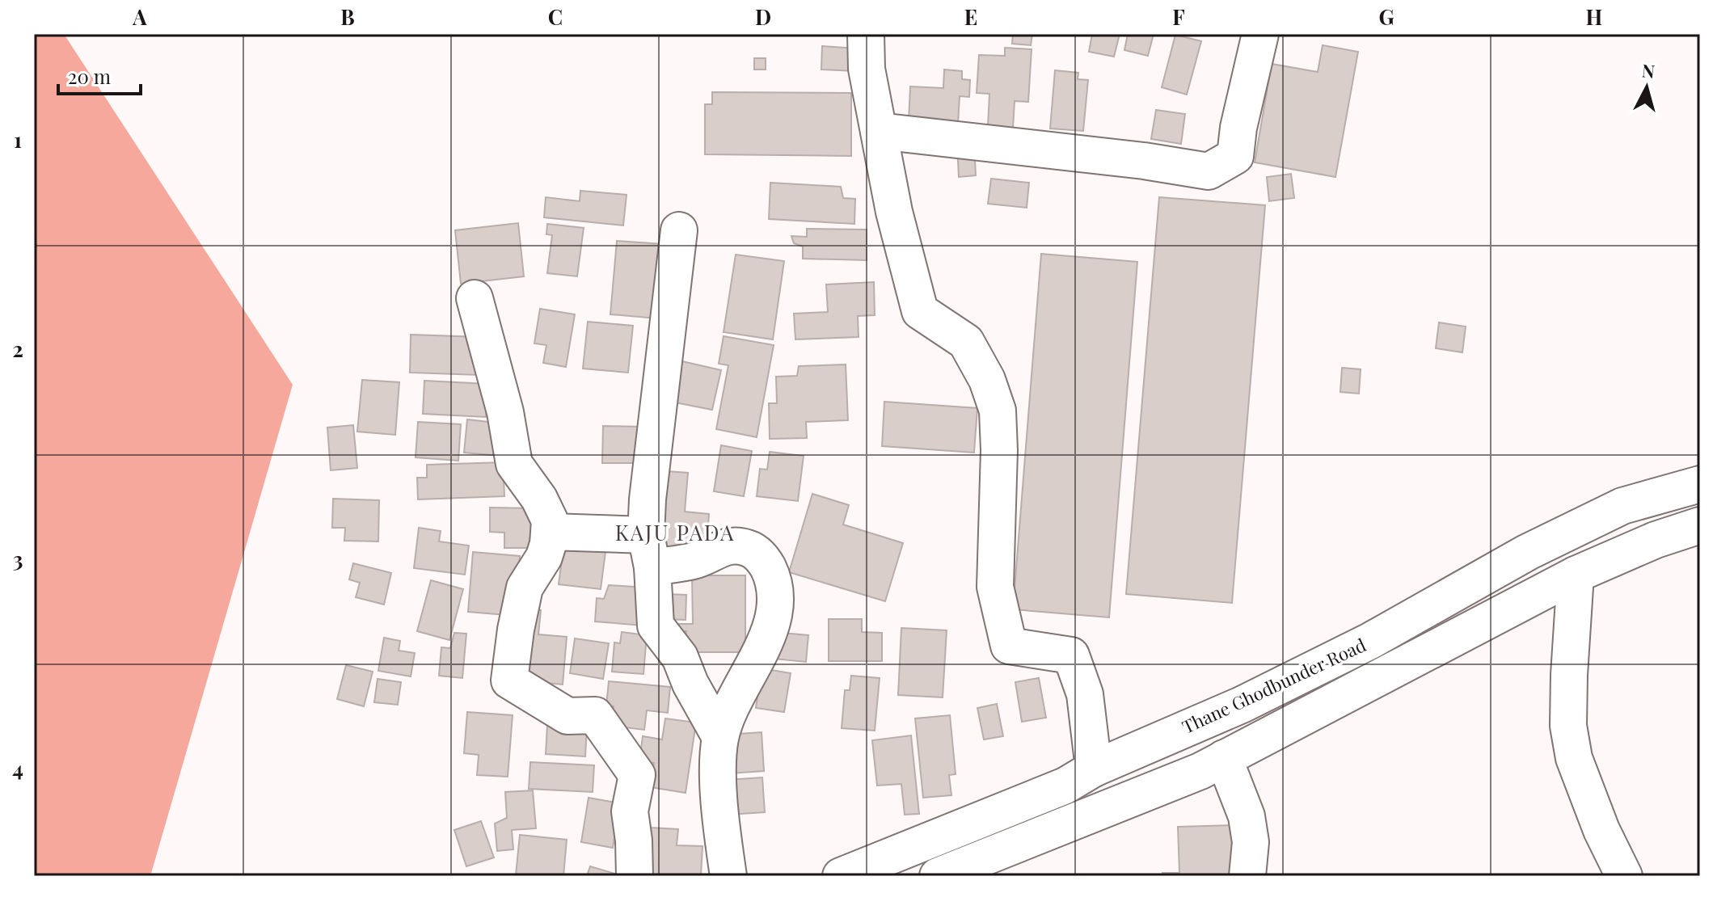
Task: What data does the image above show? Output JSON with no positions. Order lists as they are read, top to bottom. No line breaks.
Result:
{"streets":{"street":["Thane Ghodbunder Road"]},"districts":["KAJU PADA"],"scale_bar":"20 m","north":"top","grid":{"columns":["A","B","C","D","E","F","G","H"],"rows":["1","2","3","4"]}}
